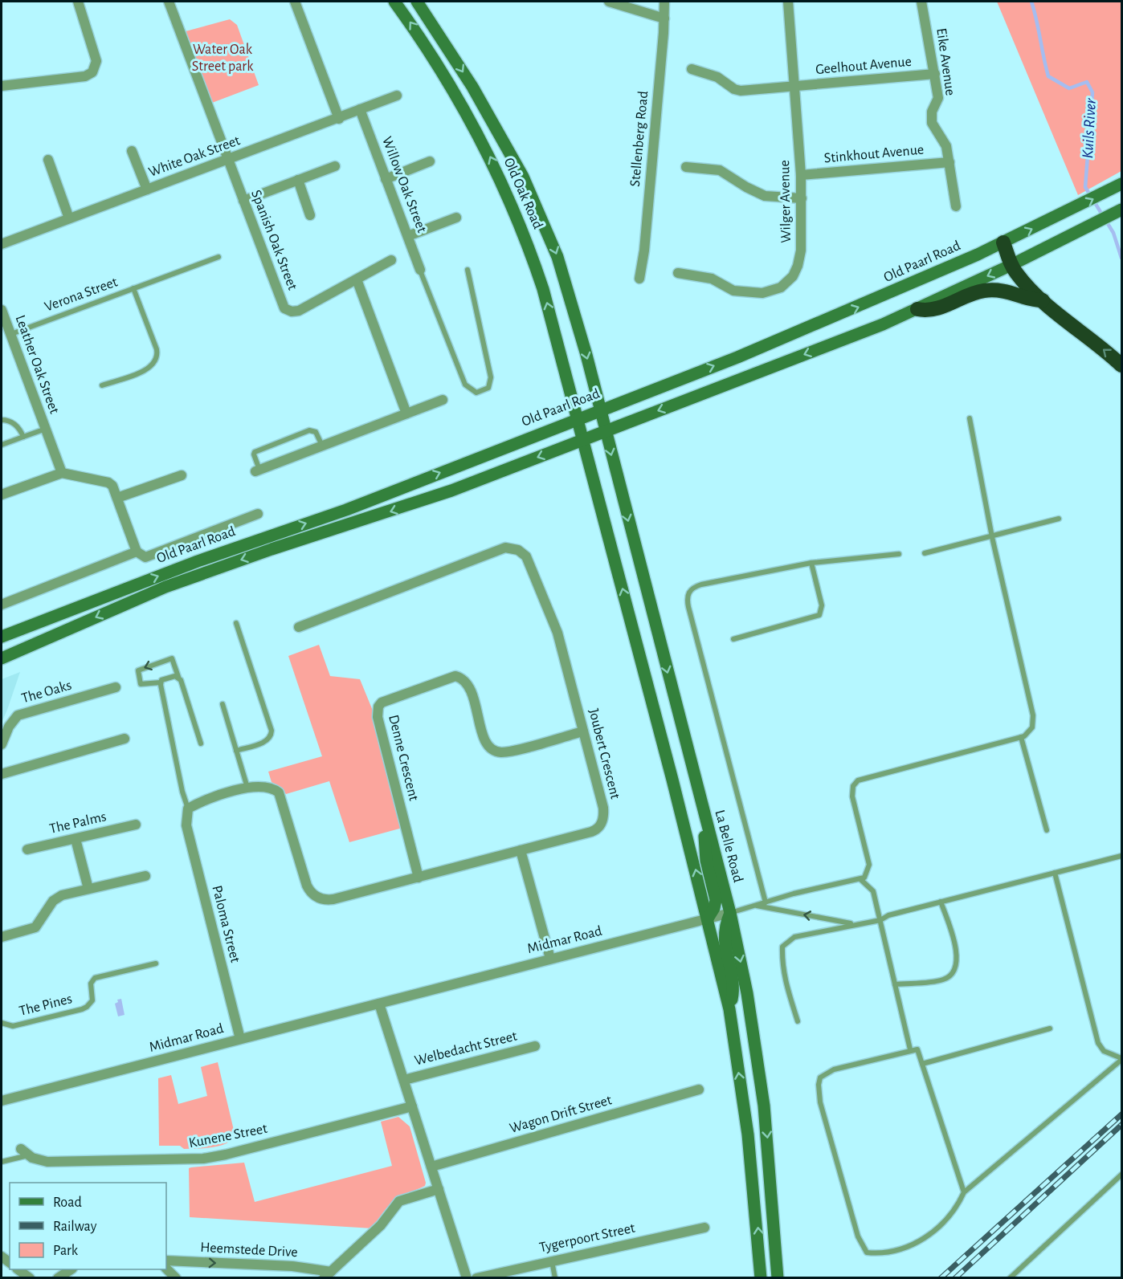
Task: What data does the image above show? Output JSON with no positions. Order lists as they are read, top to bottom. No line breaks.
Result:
{"streets":{"main road":["Old Oak Road","Old Paarl Road","La Belle Road"],"street":["Eike Avenue","Geelhout Avenue","Stellenberg Road","Stinkhout Avenue","White Oak Street","Willow Oak Street","Wilger Avenue","Spanish Oak Street","Leather Oak Street","The Oaks","Joubert Crescent","Denne Crescent","The Palms","Paloma Street","Midmar Road","Welbedacht Street","Wagon Drift Street","Kunene Street","Tygerpoort Street","Heemstede Drive"],"lane":["Verona Street","The Pines"]},"crossings":[["Eike Avenue","Geelhout Avenue"],["Eike Avenue","Stinkhout Avenue"],["Geelhout Avenue","Wilger Avenue"],["Stinkhout Avenue","Wilger Avenue"],["White Oak Street","Willow Oak Street"],["White Oak Street","Spanish Oak Street"],["Old Oak Road","Old Paarl Road"],["Old Oak Road","La Belle Road"],["Old Paarl Road","La Belle Road"],["Verona Street","Leather Oak Street"],["Joubert Crescent","Denne Crescent"],["La Belle Road","Midmar Road"],["Paloma Street","Midmar Road"]],"one_way":["Heemstede Drive"],"water":["Kuils River"],"parks":["Water Oak Street park"],"legend":["Road","Railway","Park"]}
